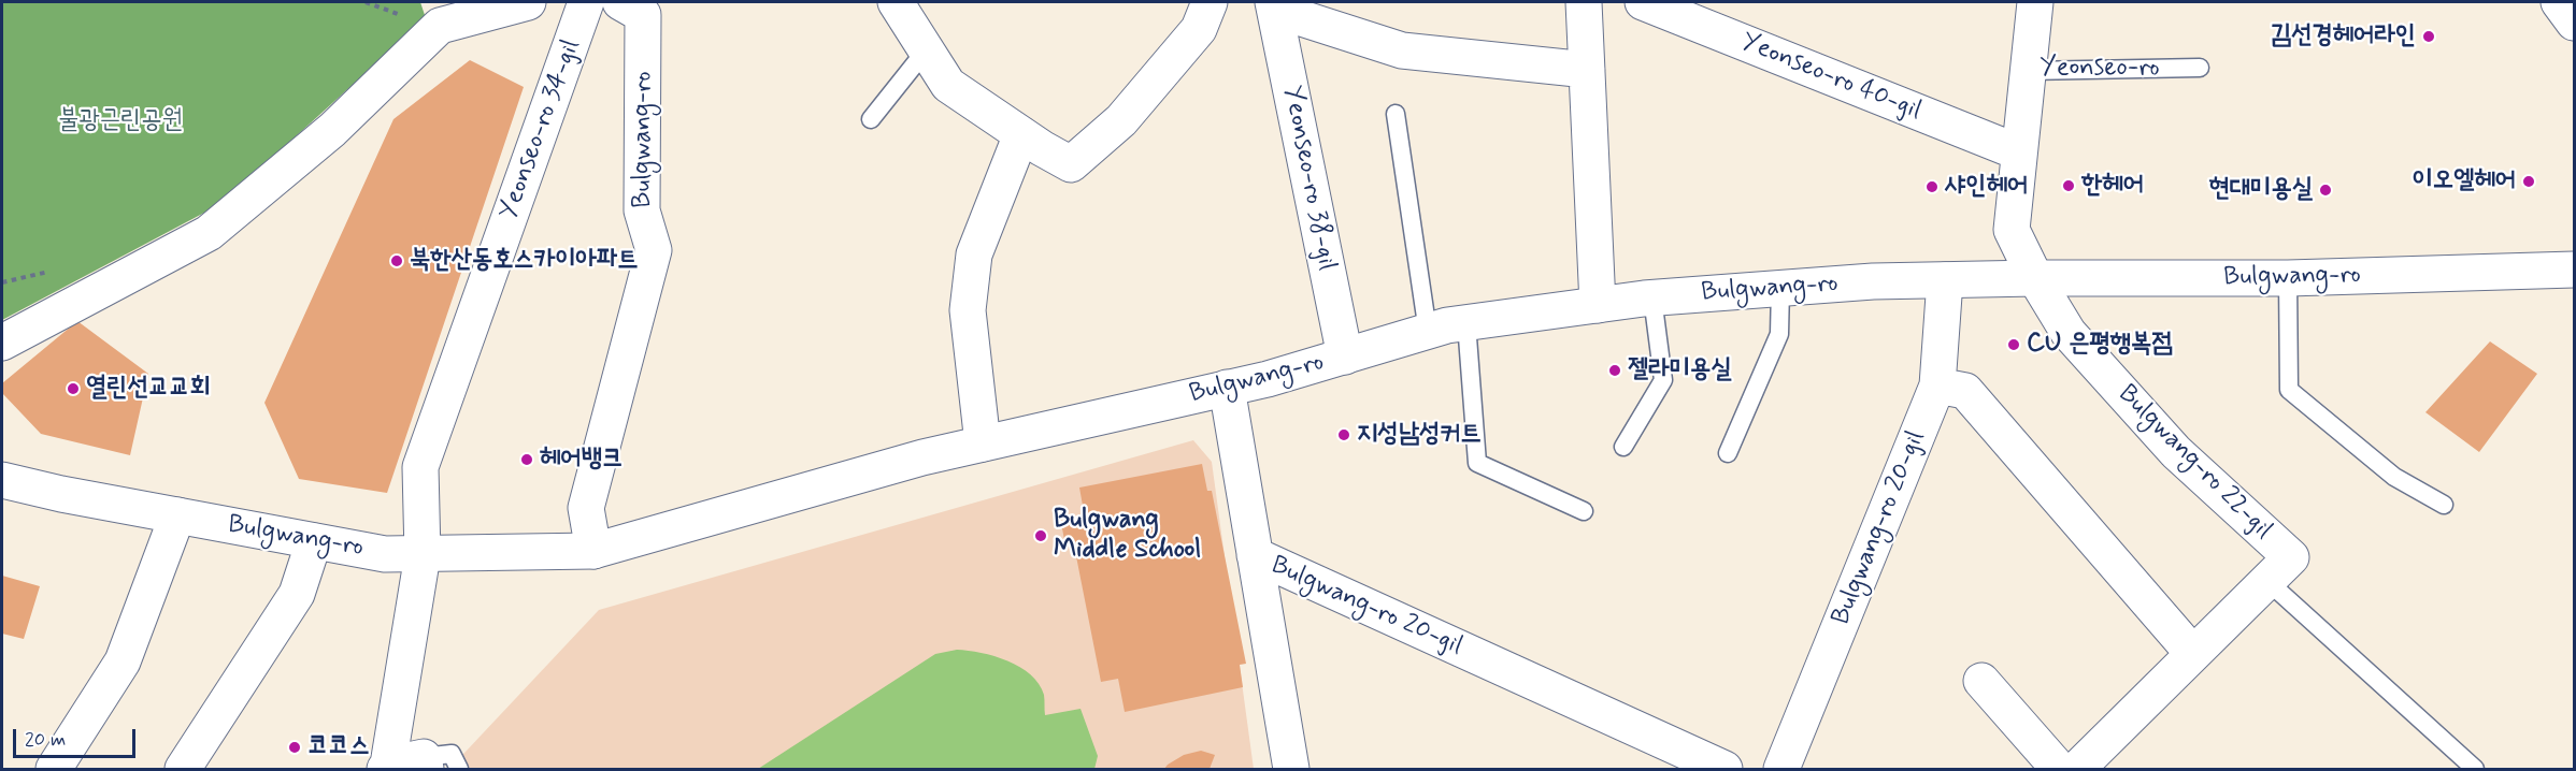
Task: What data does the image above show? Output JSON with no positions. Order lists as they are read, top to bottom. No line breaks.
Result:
{"streets":{"street":["Yeonseo-ro","Yeonseo-ro 40-gil","Yeonseo-ro 34-gil","Bulgwang-ro","Yeonseo-ro 38-gil","Bulgwang-ro 22-gil","Bulgwang-ro 20-gil"]},"crossings":[["Yeonseo-ro 34-gil","Bulgwang-ro"],["Bulgwang-ro","Yeonseo-ro 38-gil"],["Bulgwang-ro","Bulgwang-ro 22-gil"],["Bulgwang-ro","Bulgwang-ro 20-gil"]],"parks":["불광근린공원"],"places":["김선경헤어라인","이오엘헤어","한헤어","샤인헤어","현대미용실","북한산동호스카이아파트","CU 은평행복점","젤라미용실","열린선교교회","지성남성커트","헤어뱅크","Bulgwang Middle School","코코스"],"scale_bar":"20 m"}
